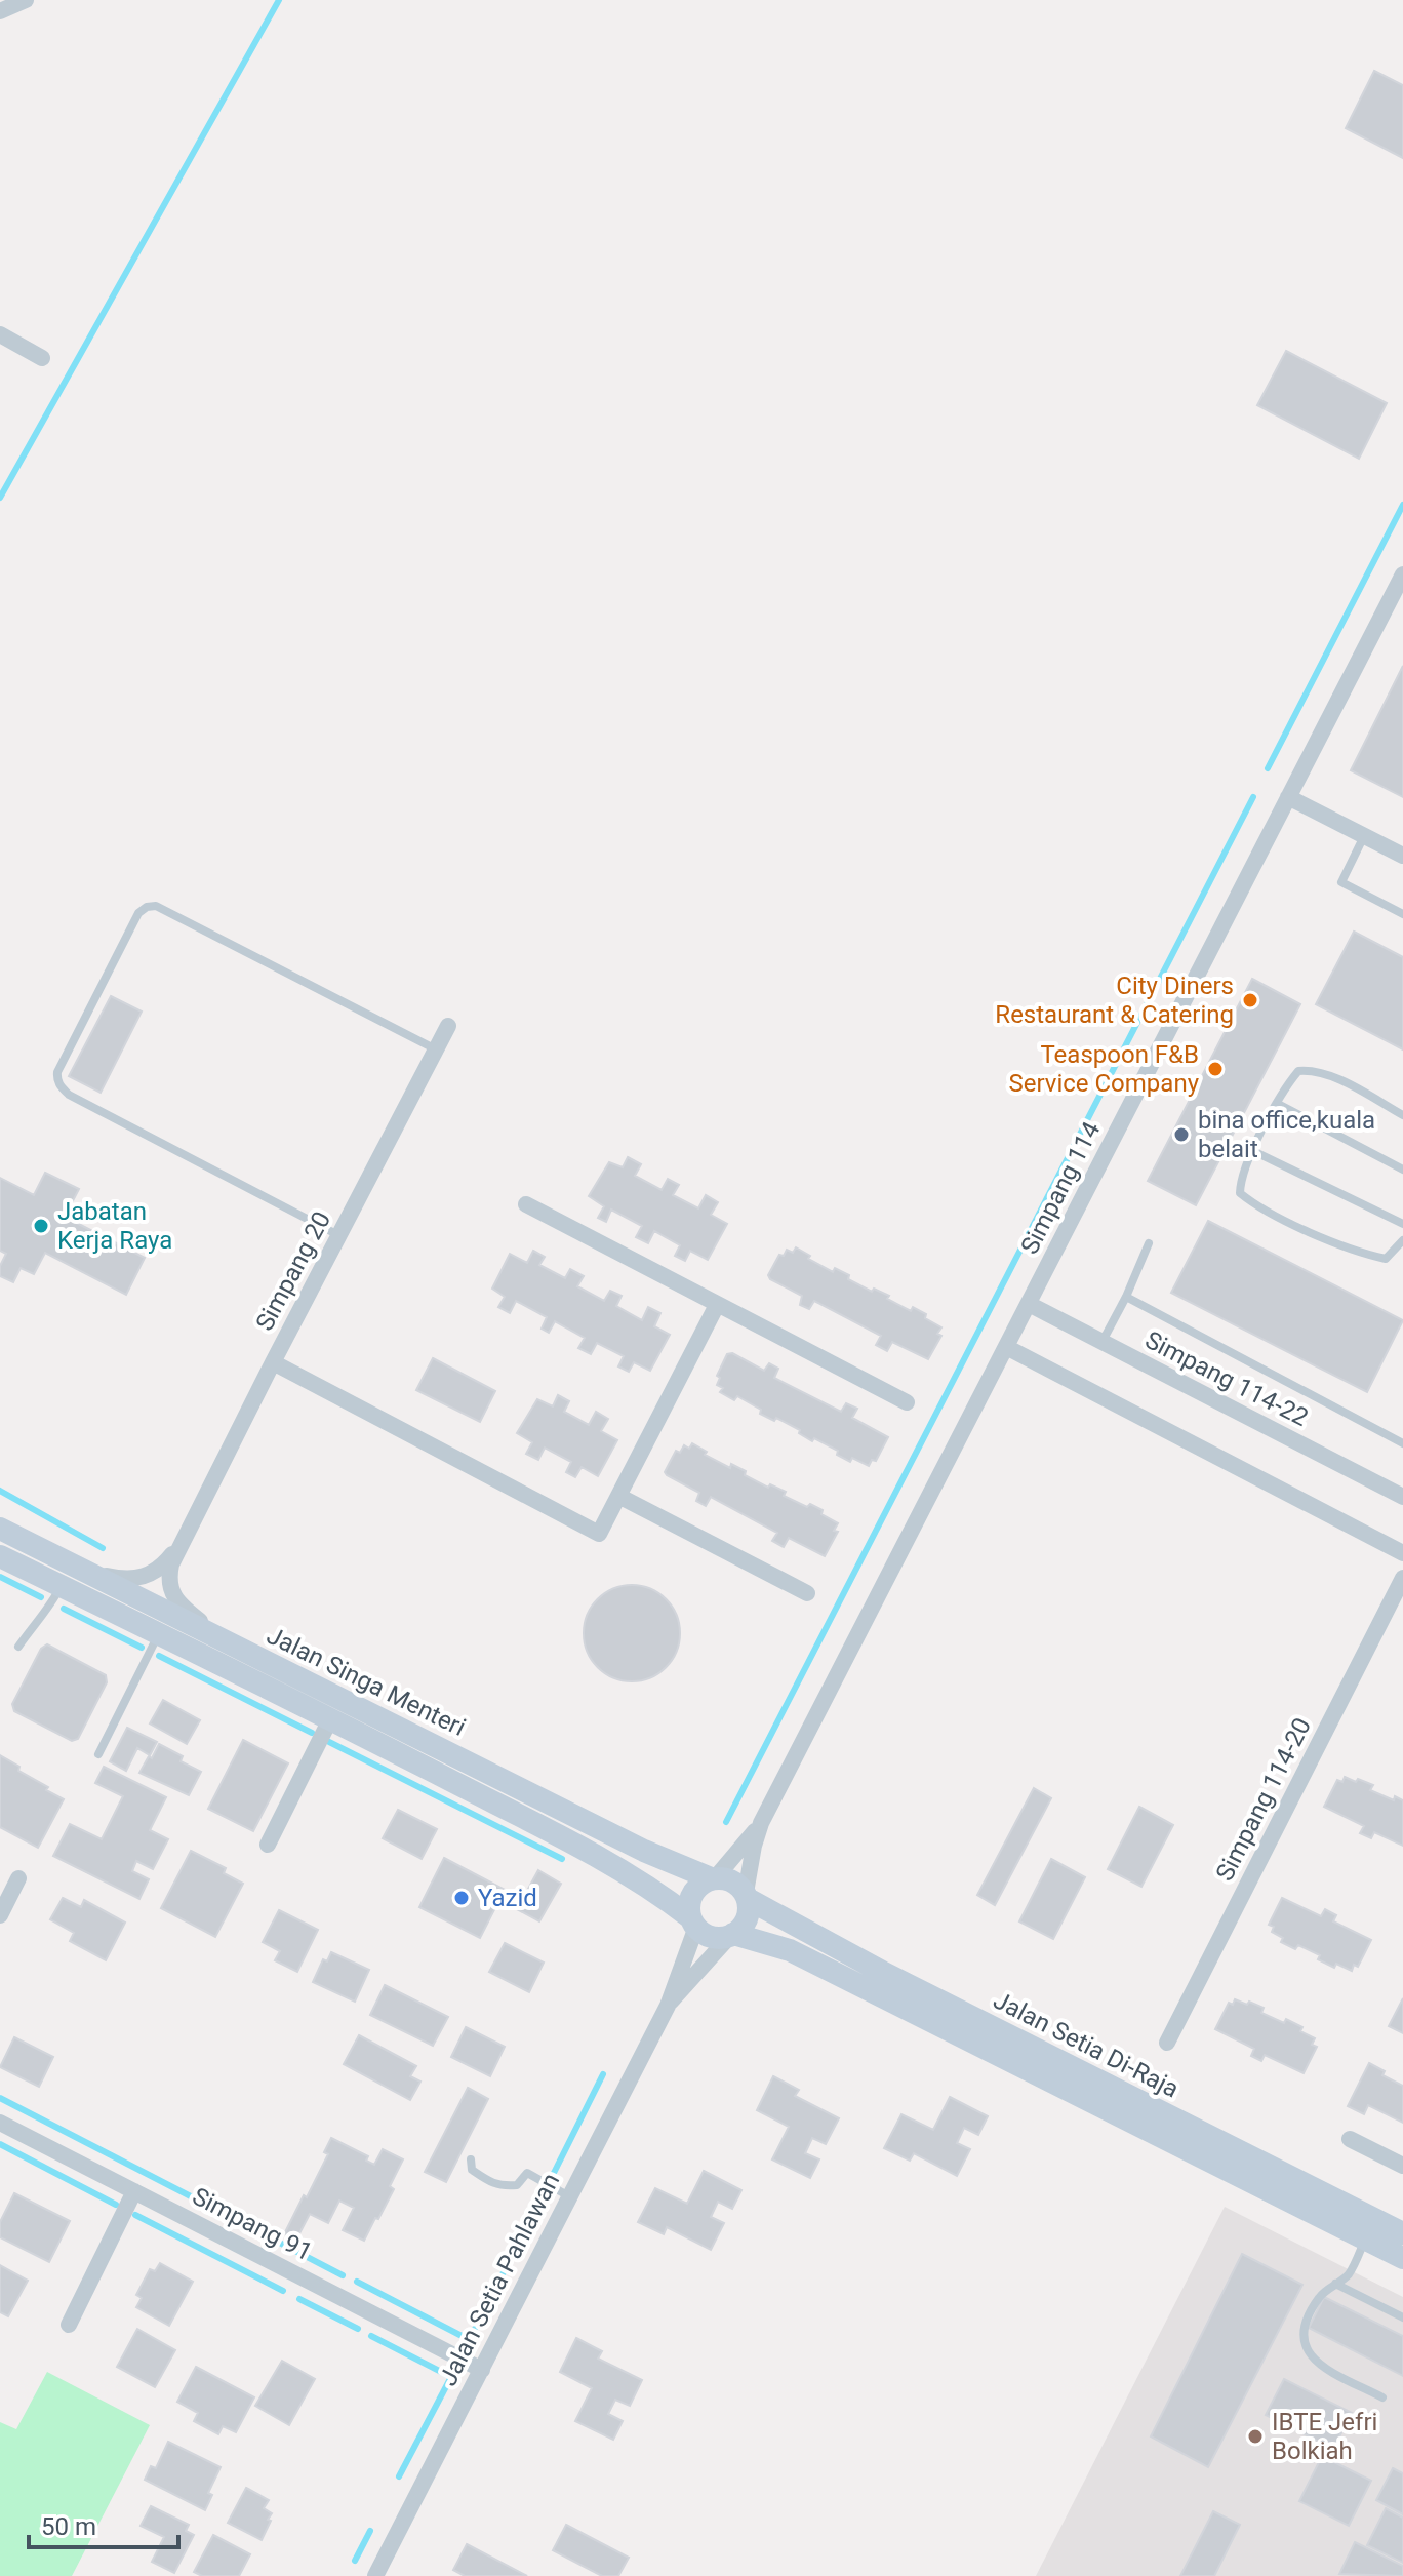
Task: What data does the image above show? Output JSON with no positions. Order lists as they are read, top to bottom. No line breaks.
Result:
{"streets":{"main road":["Jalan Singa Menteri","Jalan Setia Di-Raja"],"street":["Simpang 114","Simpang 20","Simpang 114-22","Simpang 114-20","Simpang 91","Jalan Setia Pahlawan"]},"crossings":[["Simpang 114","Simpang 114-22"],["Simpang 114","Jalan Singa Menteri"],["Simpang 114","Jalan Setia Di-Raja"],["Simpang 114","Jalan Setia Pahlawan"],["Jalan Singa Menteri","Jalan Setia Di-Raja"],["Jalan Singa Menteri","Jalan Setia Pahlawan"],["Jalan Setia Di-Raja","Jalan Setia Pahlawan"],["Simpang 91","Jalan Setia Pahlawan"]],"places":["City Diners Restaurant & Catering","Teaspoon F&B Service Company","bina office,kuala belait","Jabatan Kerja Raya","Yazid","IBTE Jefri Bolkiah"],"scale_bar":"50 m"}
